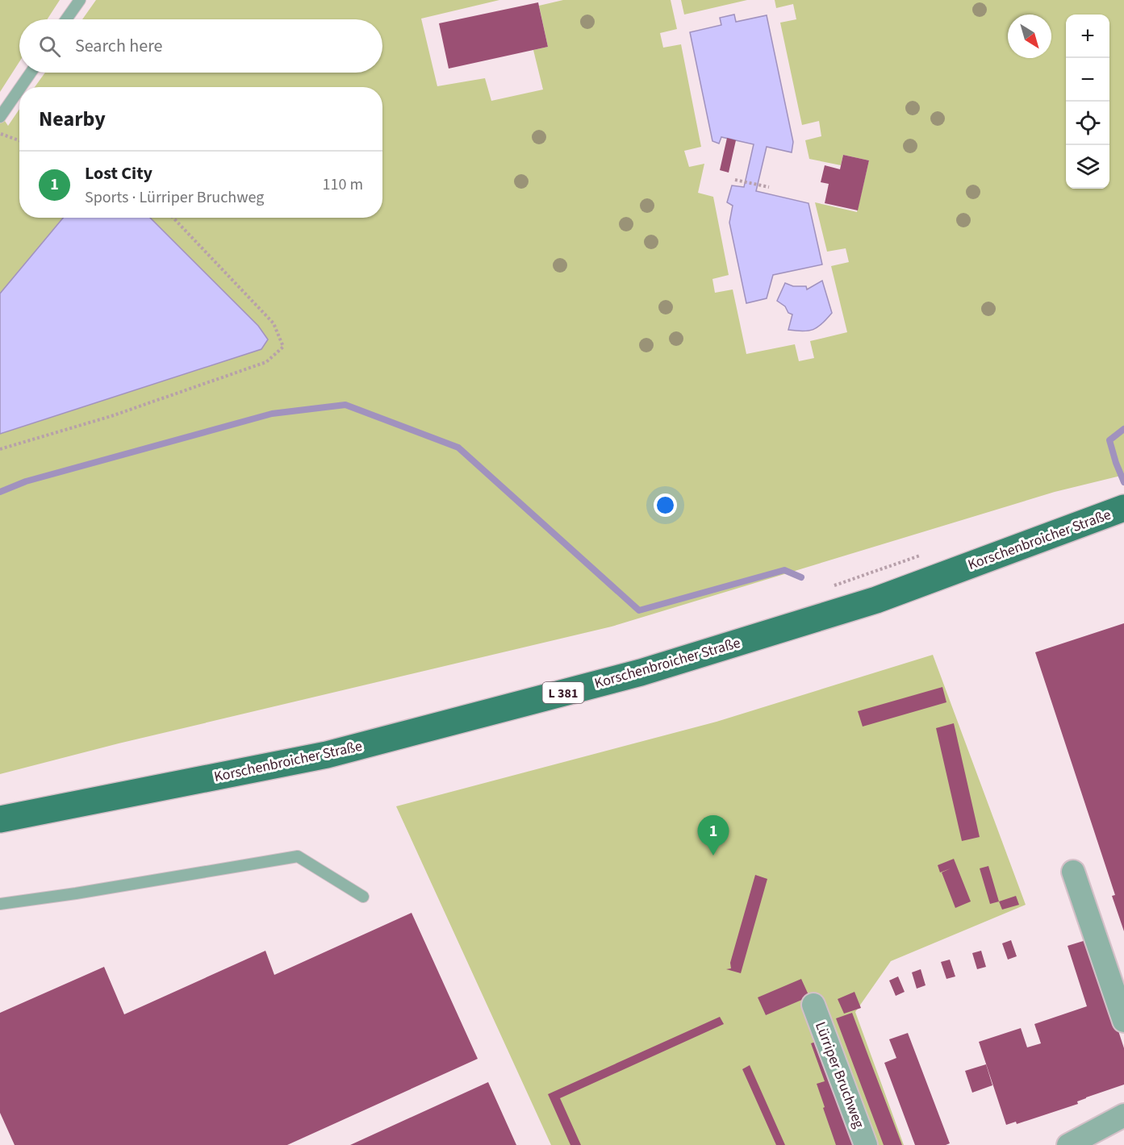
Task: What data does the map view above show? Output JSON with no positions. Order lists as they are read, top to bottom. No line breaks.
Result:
{"streets":{"main road":["Korschenbroicher Straße","L 381"],"street":["Lürriper Bruchweg"]},"north":"bottom right","page":{"map_buttons":["+","−"],"search":"Search here","heading":"Nearby","list":[{"mark":"1","name":"Lost City","note":"Sports · Lürriper Bruchweg","value":"110 m"}],"pins":"1"}}
